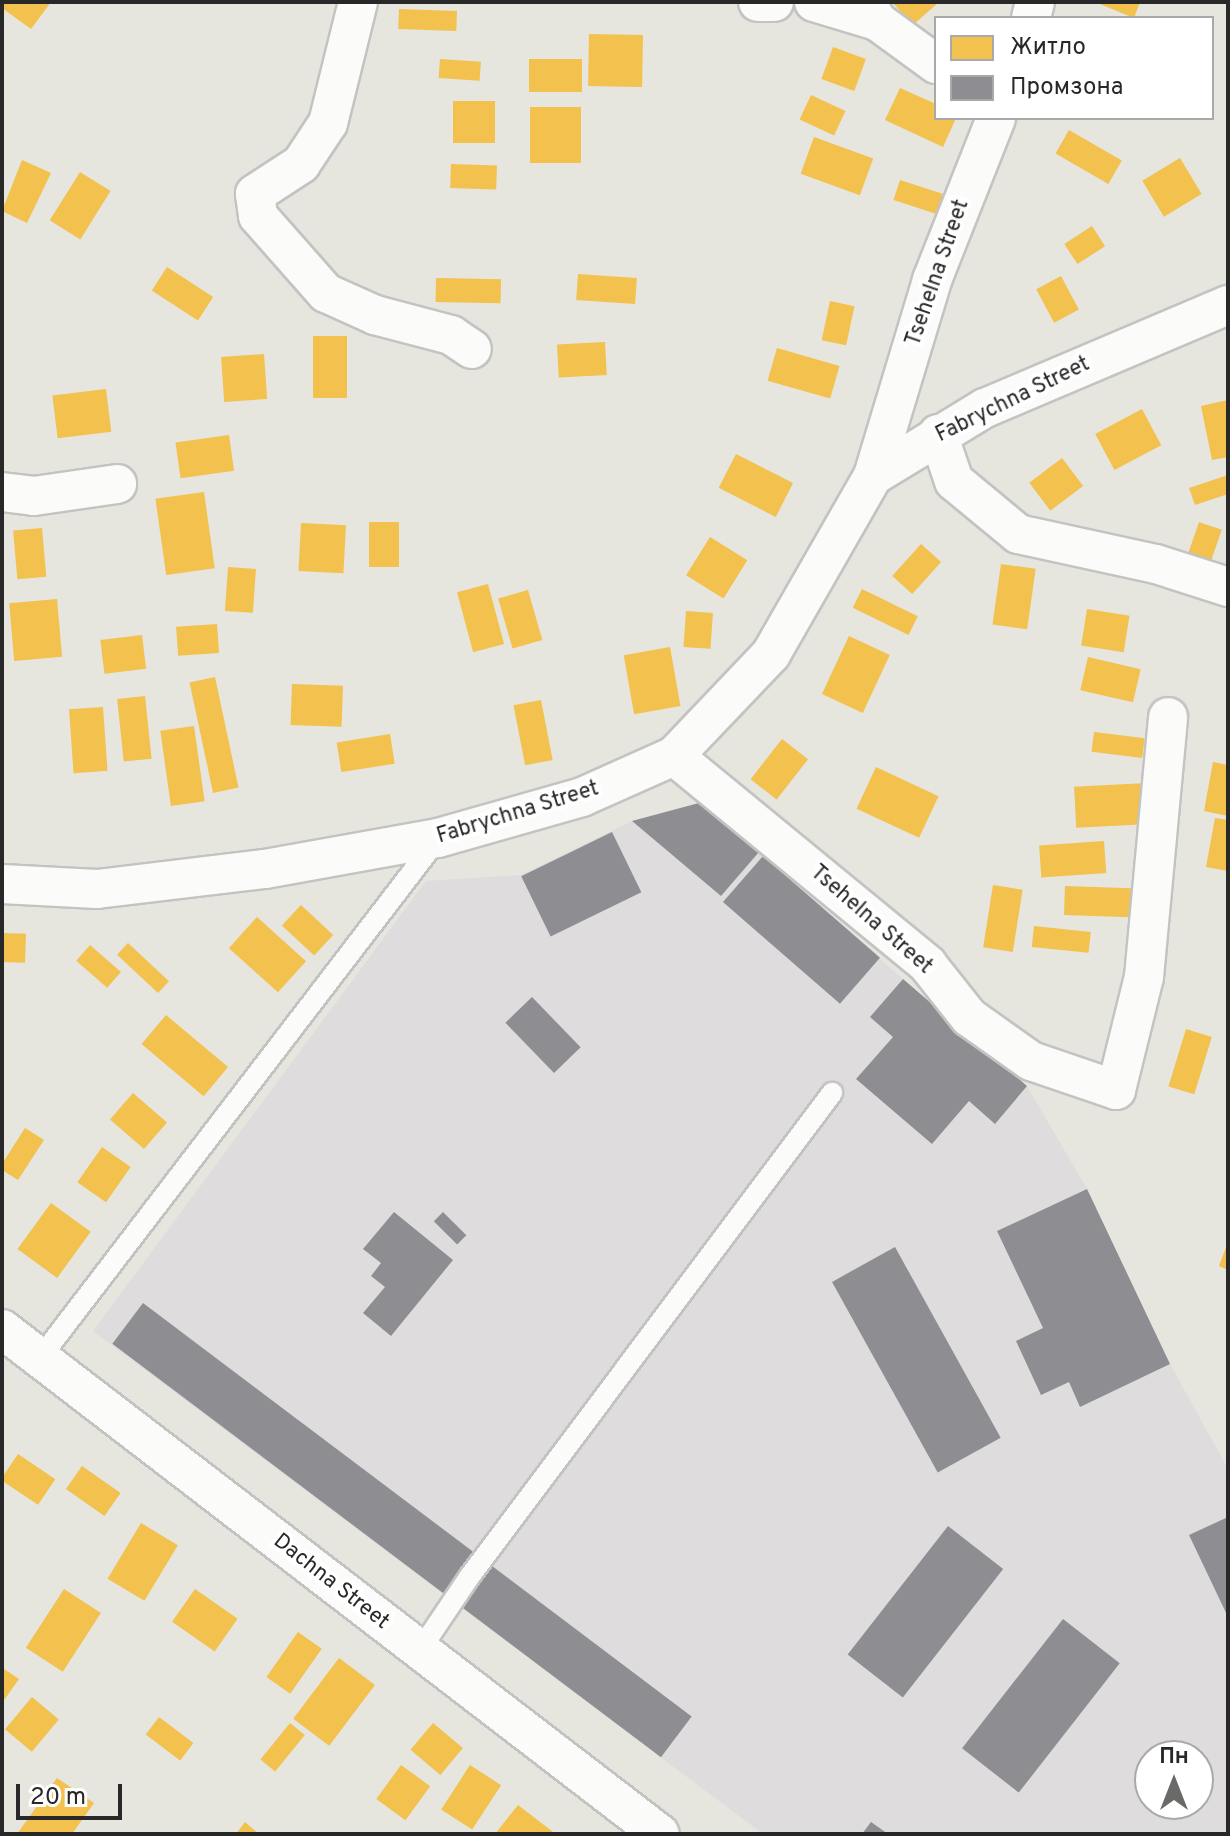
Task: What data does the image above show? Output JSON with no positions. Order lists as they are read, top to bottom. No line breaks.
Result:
{"streets":{"street":["Tsehelna Street","Fabrychna Street","Dachna Street"]},"crossings":[["Tsehelna Street","Fabrychna Street"]],"legend":["Житло","Промзона"],"scale_bar":"20 m","north":"top"}
